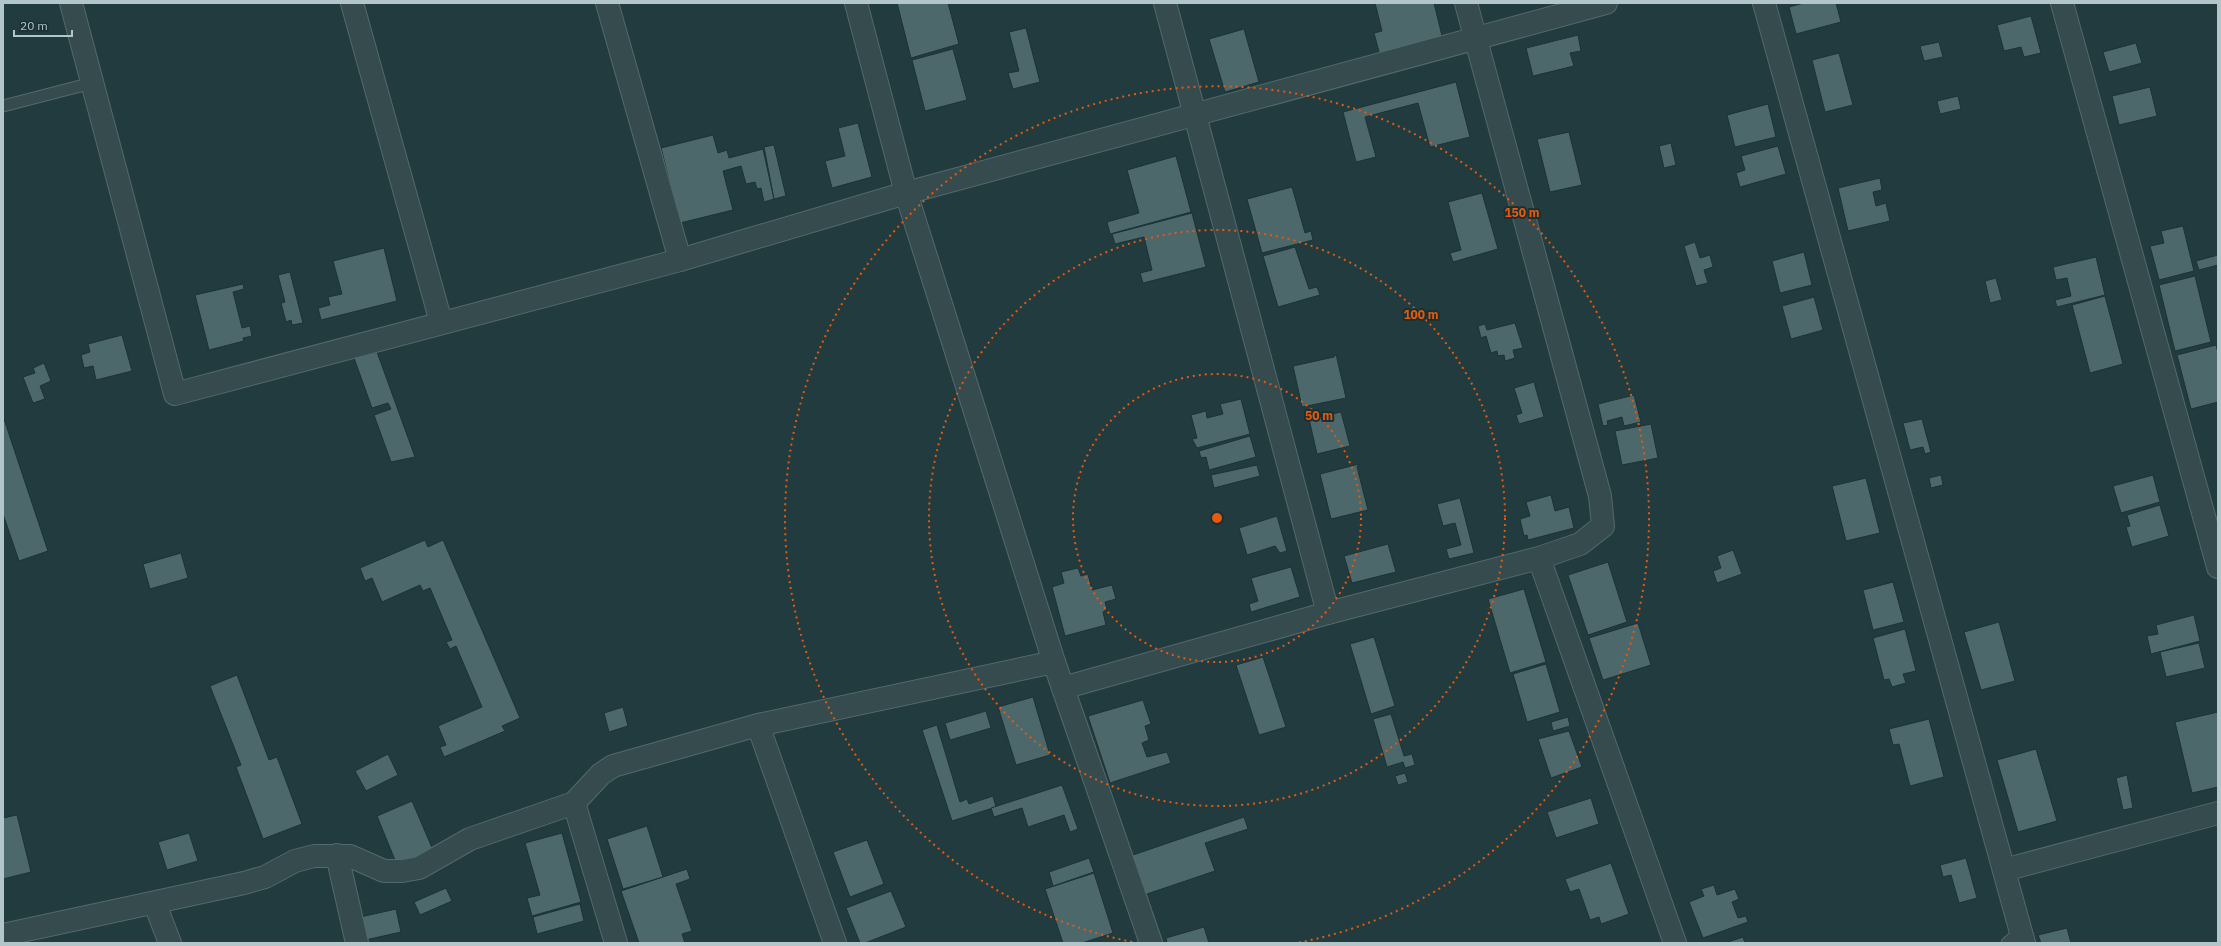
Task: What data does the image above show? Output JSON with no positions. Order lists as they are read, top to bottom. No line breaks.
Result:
{"scale_bar":"20 m","rings":["150 m","100 m","50 m"]}
